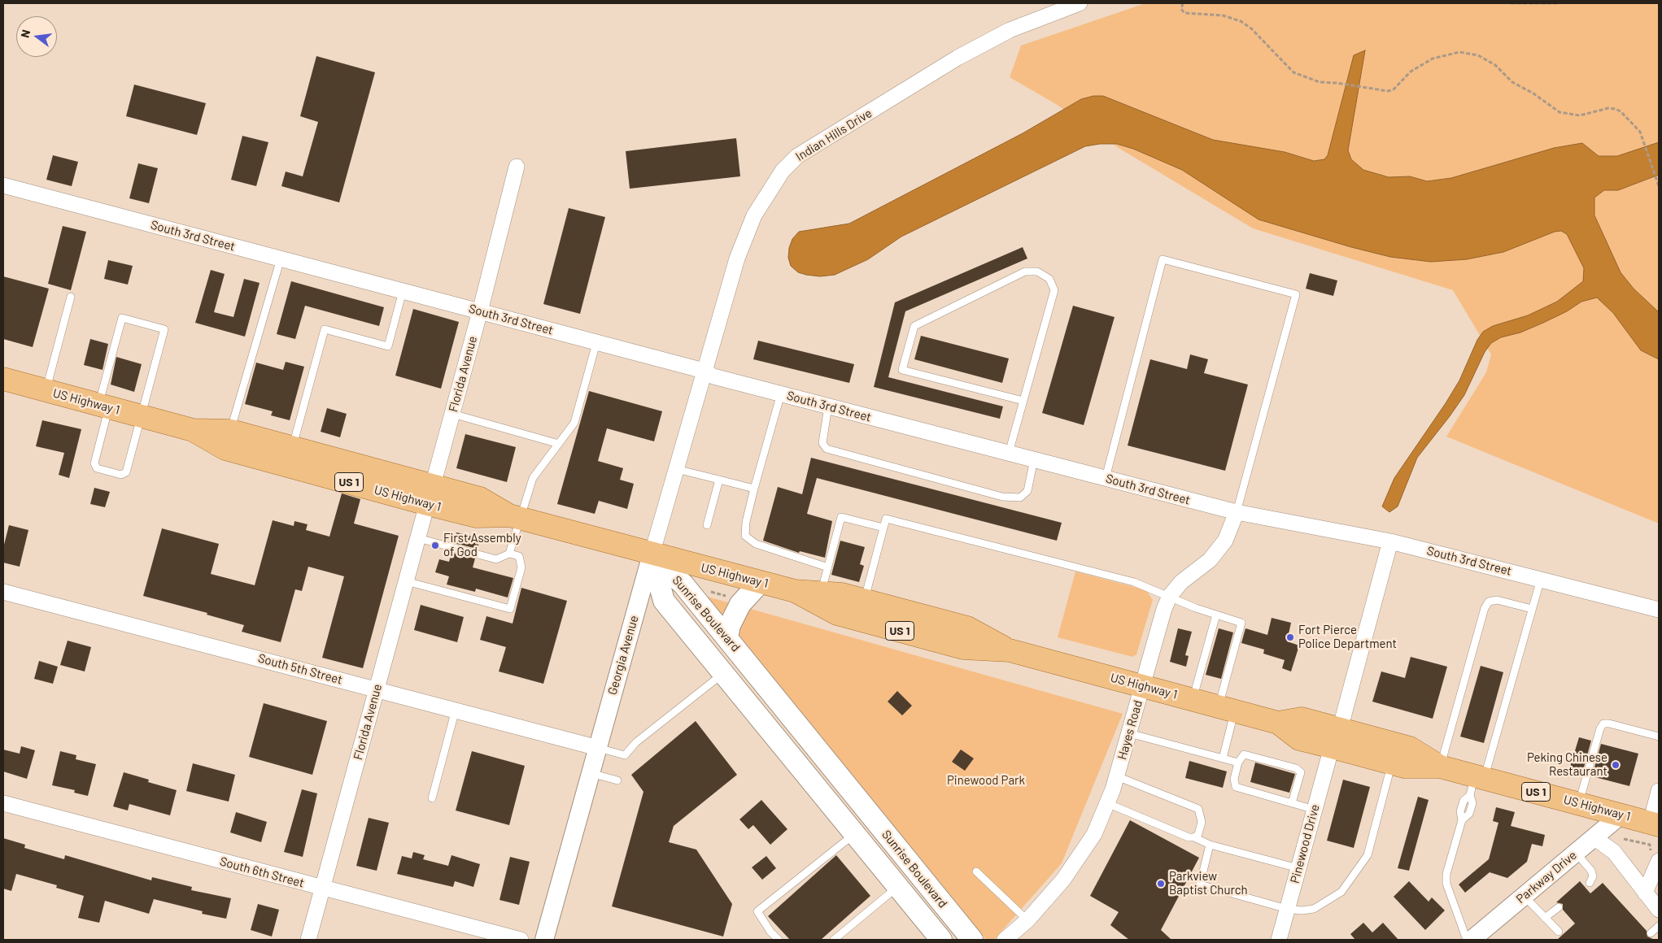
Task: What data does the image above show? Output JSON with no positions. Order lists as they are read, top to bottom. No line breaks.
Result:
{"streets":{"main road":["US Highway 1","US 1","Sunrise Boulevard"],"street":["Indian Hills Drive","South 3rd Street","Florida Avenue","Georgia Avenue","South 5th Street","Hayes Road","Pinewood Drive","South 6th Street","Parkway Drive"]},"crossings":[["Indian Hills Drive","South 3rd Street"],["Indian Hills Drive","Georgia Avenue"],["South 3rd Street","Florida Avenue"],["South 3rd Street","Georgia Avenue"],["South 3rd Street","Hayes Road"],["South 3rd Street","Pinewood Drive"],["Florida Avenue","US Highway 1"],["Florida Avenue","South 5th Street"],["Florida Avenue","South 6th Street"],["US Highway 1","Sunrise Boulevard"],["US Highway 1","Georgia Avenue"],["US Highway 1","Hayes Road"],["US Highway 1","Pinewood Drive"],["US Highway 1","Parkway Drive"],["Sunrise Boulevard","Georgia Avenue"],["Georgia Avenue","South 5th Street"]],"parks":["Pinewood Park"],"places":["First Assembly of God","Fort Pierce Police Department","Peking Chinese Restaurant","Parkview Baptist Church"],"north":"left"}
